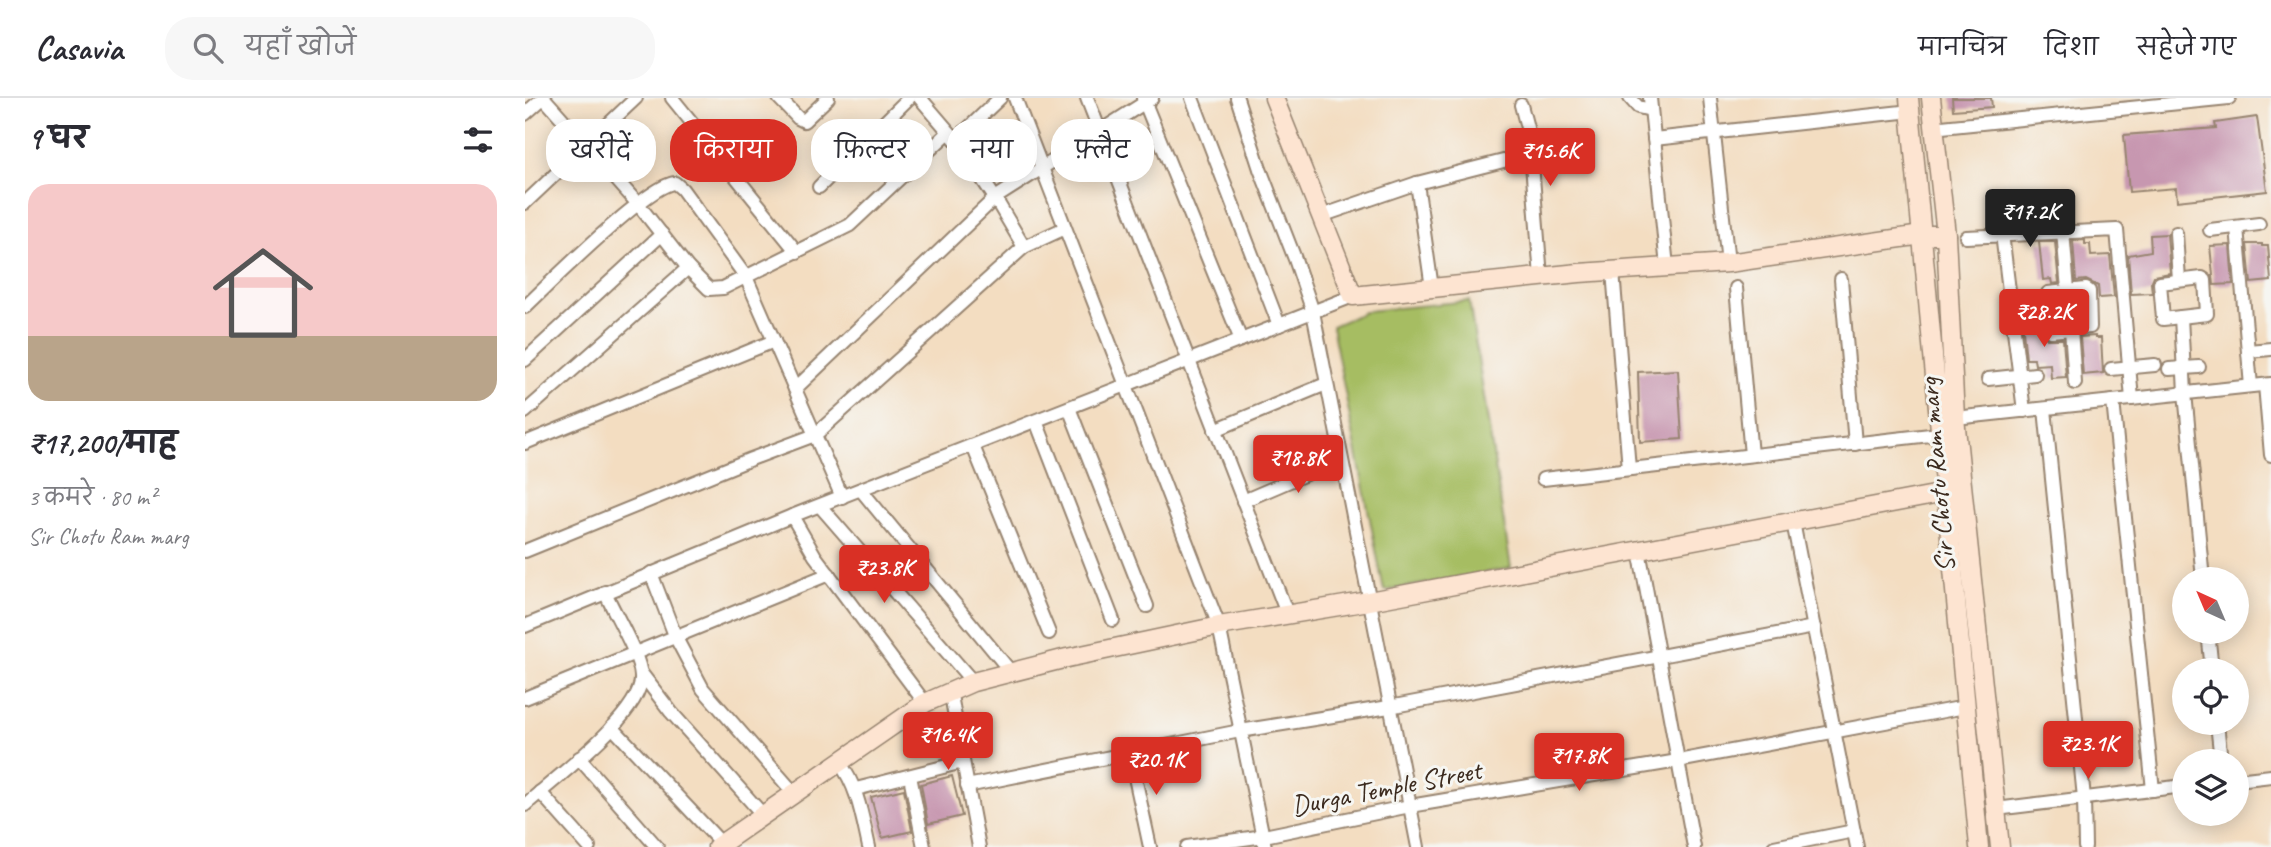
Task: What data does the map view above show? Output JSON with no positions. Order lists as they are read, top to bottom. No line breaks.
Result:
{"streets":{"street":["Sir Chotu Ram marg","Durga Temple Street"]},"crossings":[["Sir Chotu Ram marg","Durga Temple Street"]],"north":"top left","page":{"header":"Casavia","search":"यहाँ खोजें","nav":["मानचित्र","दिशा","सहेजे गए"],"heading":"9 घर","chip":["खरीदें","किराया","फ़िल्टर","नया","फ़्लैट"],"price":["₹15.6K","₹17.2K","₹28.2K","₹18.8K","₹23.8K","₹16.4K","₹23.1K","₹17.8K","₹20.1K"],"list":[{"name":"₹17,200/माह","note":"3 कमरे · 80 m² · Sir Chotu Ram marg"}]}}
